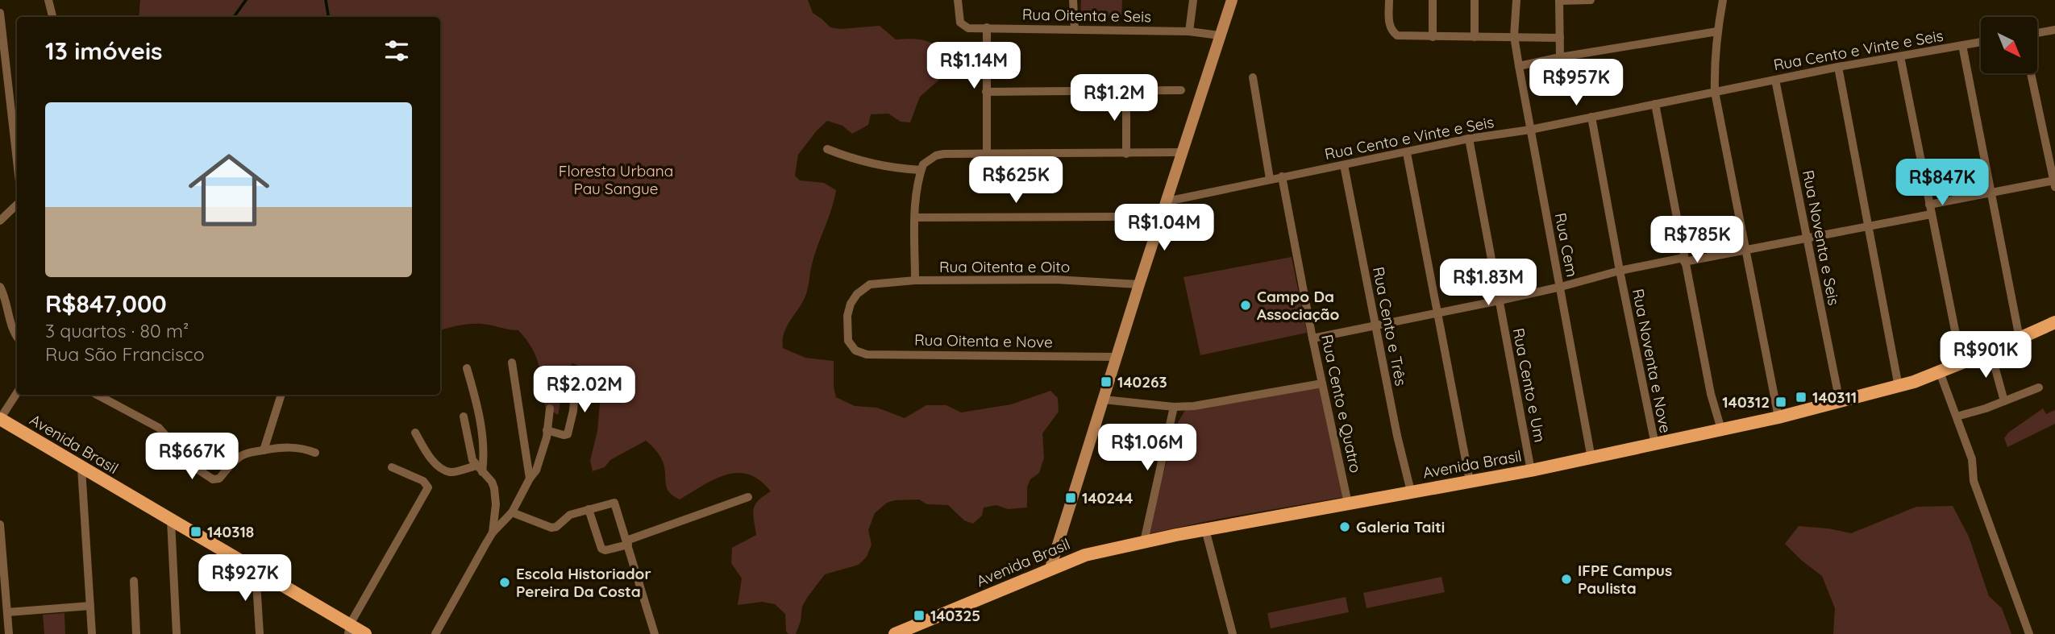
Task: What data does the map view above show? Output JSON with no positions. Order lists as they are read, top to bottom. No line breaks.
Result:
{"streets":{"main road":["Avenida Brasil"],"street":["Rua Oitenta e Seis","Rua Cento e Vinte e Seis","Rua Noventa e Seis","Rua Cem","Rua Oitenta e Oito","Rua Cento e Três","Rua Oitenta e Nove","Rua Noventa e Nove","Rua Cento e Um","Rua Cento e Quatro"]},"crossings":[["Rua Cento e Vinte e Seis","Rua Noventa e Seis"],["Rua Cento e Vinte e Seis","Rua Cem"],["Rua Cento e Vinte e Seis","Rua Cento e Três"],["Rua Cento e Vinte e Seis","Rua Noventa e Nove"],["Rua Cento e Vinte e Seis","Rua Cento e Um"],["Rua Cento e Vinte e Seis","Rua Cento e Quatro"],["Rua Noventa e Seis","Avenida Brasil"],["Rua Cem","Avenida Brasil"],["Rua Oitenta e Oito","Rua Oitenta e Nove"],["Rua Cento e Três","Avenida Brasil"],["Rua Noventa e Nove","Avenida Brasil"],["Rua Cento e Um","Avenida Brasil"],["Rua Cento e Quatro","Avenida Brasil"]],"parks":["Floresta Urbana Pau Sangue"],"places":{"other":["Campo Da Associação","Galeria Taiti","IFPE Campus Paulista","Escola Historiador Pereira Da Costa"],"transit":["140263","140311","140312","140244","140318","140325"]},"north":"bottom right","page":{"heading":"13 imóveis","price":["R$1.14M","R$957K","R$1.2M","R$625K","R$847K","R$1.04M","R$785K","R$1.83M","R$901K","R$2.02M","R$1.06M","R$667K","R$927K"],"list":[{"name":"R$847,000","note":"3 quartos · 80 m² · Rua São Francisco"}]}}
